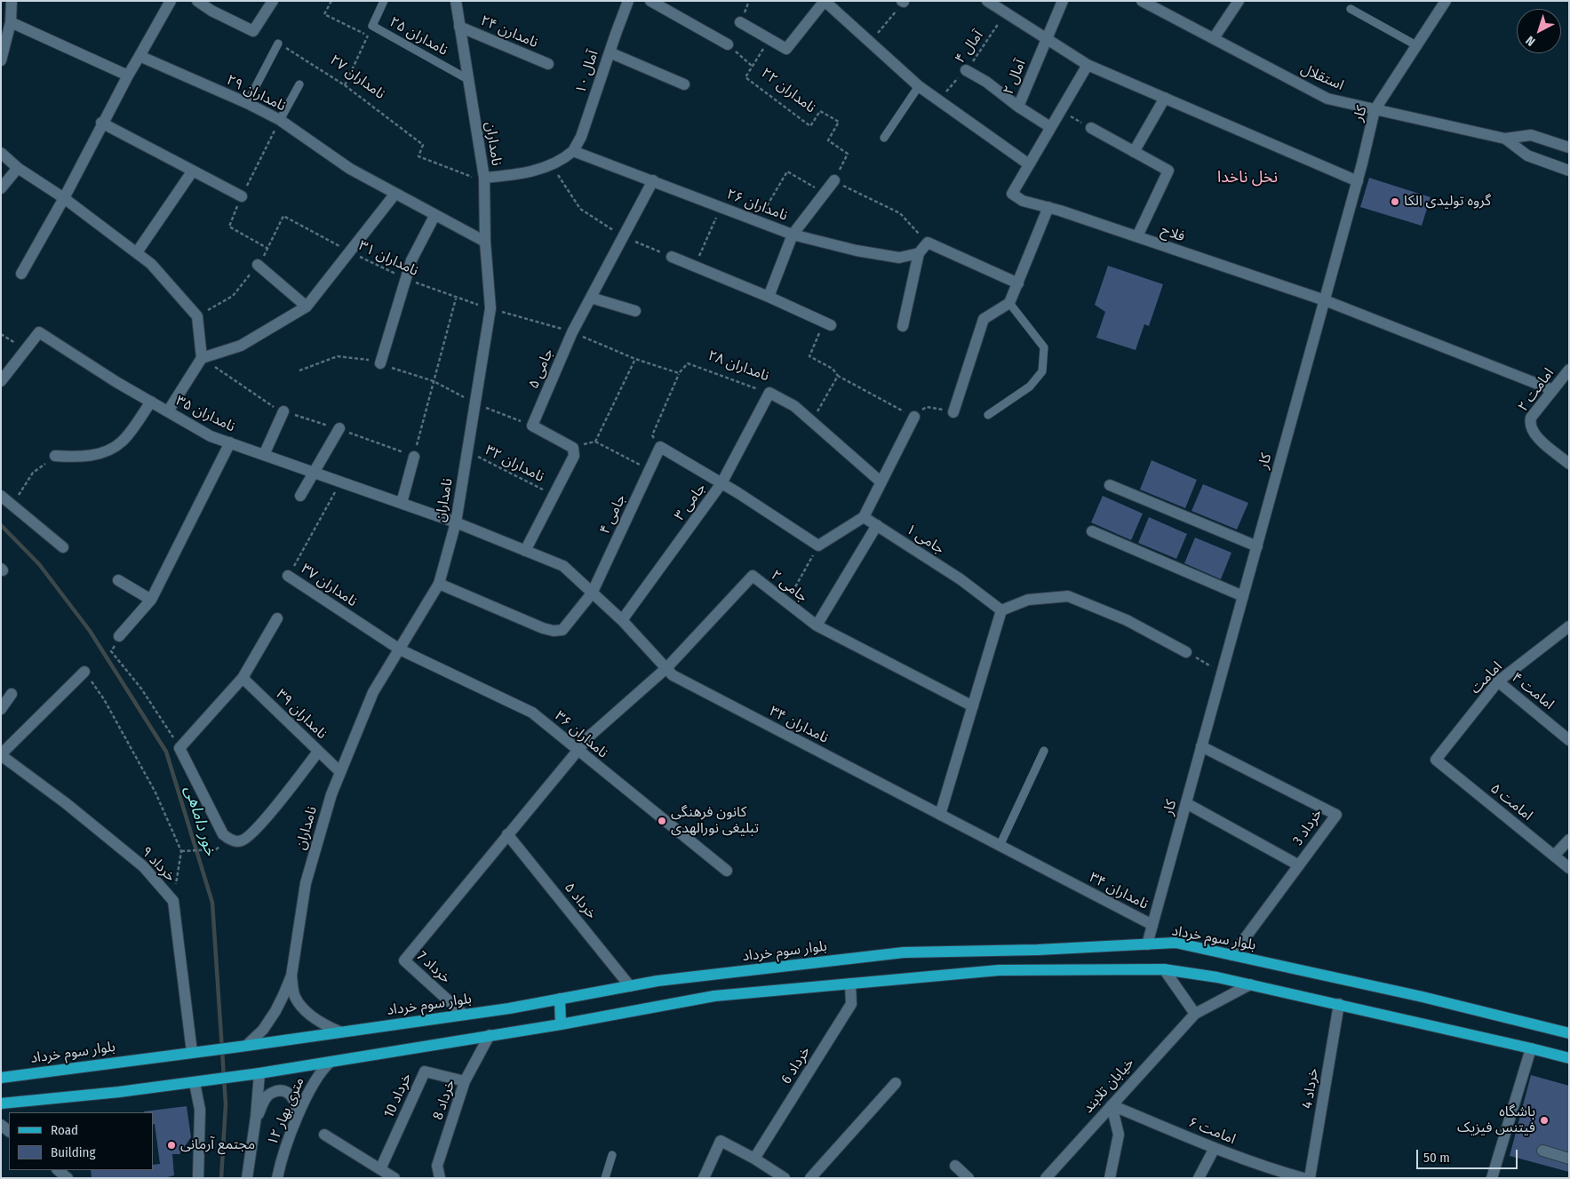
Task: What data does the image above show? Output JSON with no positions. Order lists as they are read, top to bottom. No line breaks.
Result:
{"streets":{"main road":["بلوار سوم خرداد"],"street":["نامدارن ۲۴","آمال ۱۰","آمال ۲","استقلال","نامداران ۲۹","کار","نامداران","نامداران ۲۶","فلاح","نامداران ۲۸","جامی ۵","امامت ۲","نامداران ۳۵","جامی ۳","جامی ۴","جامی ۱","نامداران ۳۷","جامی ۲","امامت","امامت ۴","نامداران ۳۹","نامداران ۳۴","نامداران ۳۶","امامت ۵","خرداد 3","خرداد ۹","خرداد ۵","خرداد 7","خرداد 6","خیابان تلابند","خرداد 4","خرداد 10","خرداد 8","۱۲ متری بهار","امامت ۶"],"lane":["نامداران ۲۵"],"path":["آمال ۴","نامداران ۲۷","نامداران ۲۲","نامداران ۳۱","نامداران ۳۲"]},"crossings":[["نامدارن ۲۴","نامداران"],["نامداران ۲۵","نامداران"],["آمال ۴","آمال ۲"],["آمال ۱۰","نامداران ۲۶"],["نامداران ۲۷","نامداران"],["استقلال","کار"],["نامداران ۲۹","نامداران"],["کار","فلاح"],["کار","نامداران ۳۴"],["کار","خرداد 3"],["کار","بلوار سوم خرداد"],["نامداران","نامداران ۳۱"],["نامداران","نامداران ۳۵"],["نامداران","نامداران ۳۲"],["نامداران","جامی ۴"],["نامداران","نامداران ۳۷"],["نامداران","نامداران ۳۹"],["نامداران","نامداران ۳۴"],["نامداران","نامداران ۳۶"],["نامداران","بلوار سوم خرداد"],["نامداران ۲۶","جامی ۵"],["فلاح","امامت ۲"],["نامداران ۲۸","جامی ۳"],["نامداران ۳۵","نامداران ۳۷"],["نامداران ۳۵","نامداران ۳۴"],["جامی ۳","نامداران ۳۴"],["جامی ۴","نامداران ۳۴"],["نامداران ۳۷","نامداران ۳۶"],["جامی ۲","نامداران ۳۴"],["امامت","امامت ۴"],["امامت","امامت ۵"],["خرداد 3","بلوار سوم خرداد"],["خرداد ۹","بلوار سوم خرداد"],["خرداد ۵","بلوار سوم خرداد"],["خرداد ۵","خرداد 7"],["بلوار سوم خرداد","خرداد 7"],["خیابان تلابند","امامت ۶"],["خرداد 10","خرداد 8"]],"districts":["نخل ناخدا"],"water":["خور داماهی"],"places":["گروه تولیدی الکا","کانون فرهنگی تبلیغی نورالهدی","باشگاه فیتنس فیزیک","مجتمع آرمانی"],"legend":["Road","Building"],"scale_bar":"50 m","north":"bottom left"}
